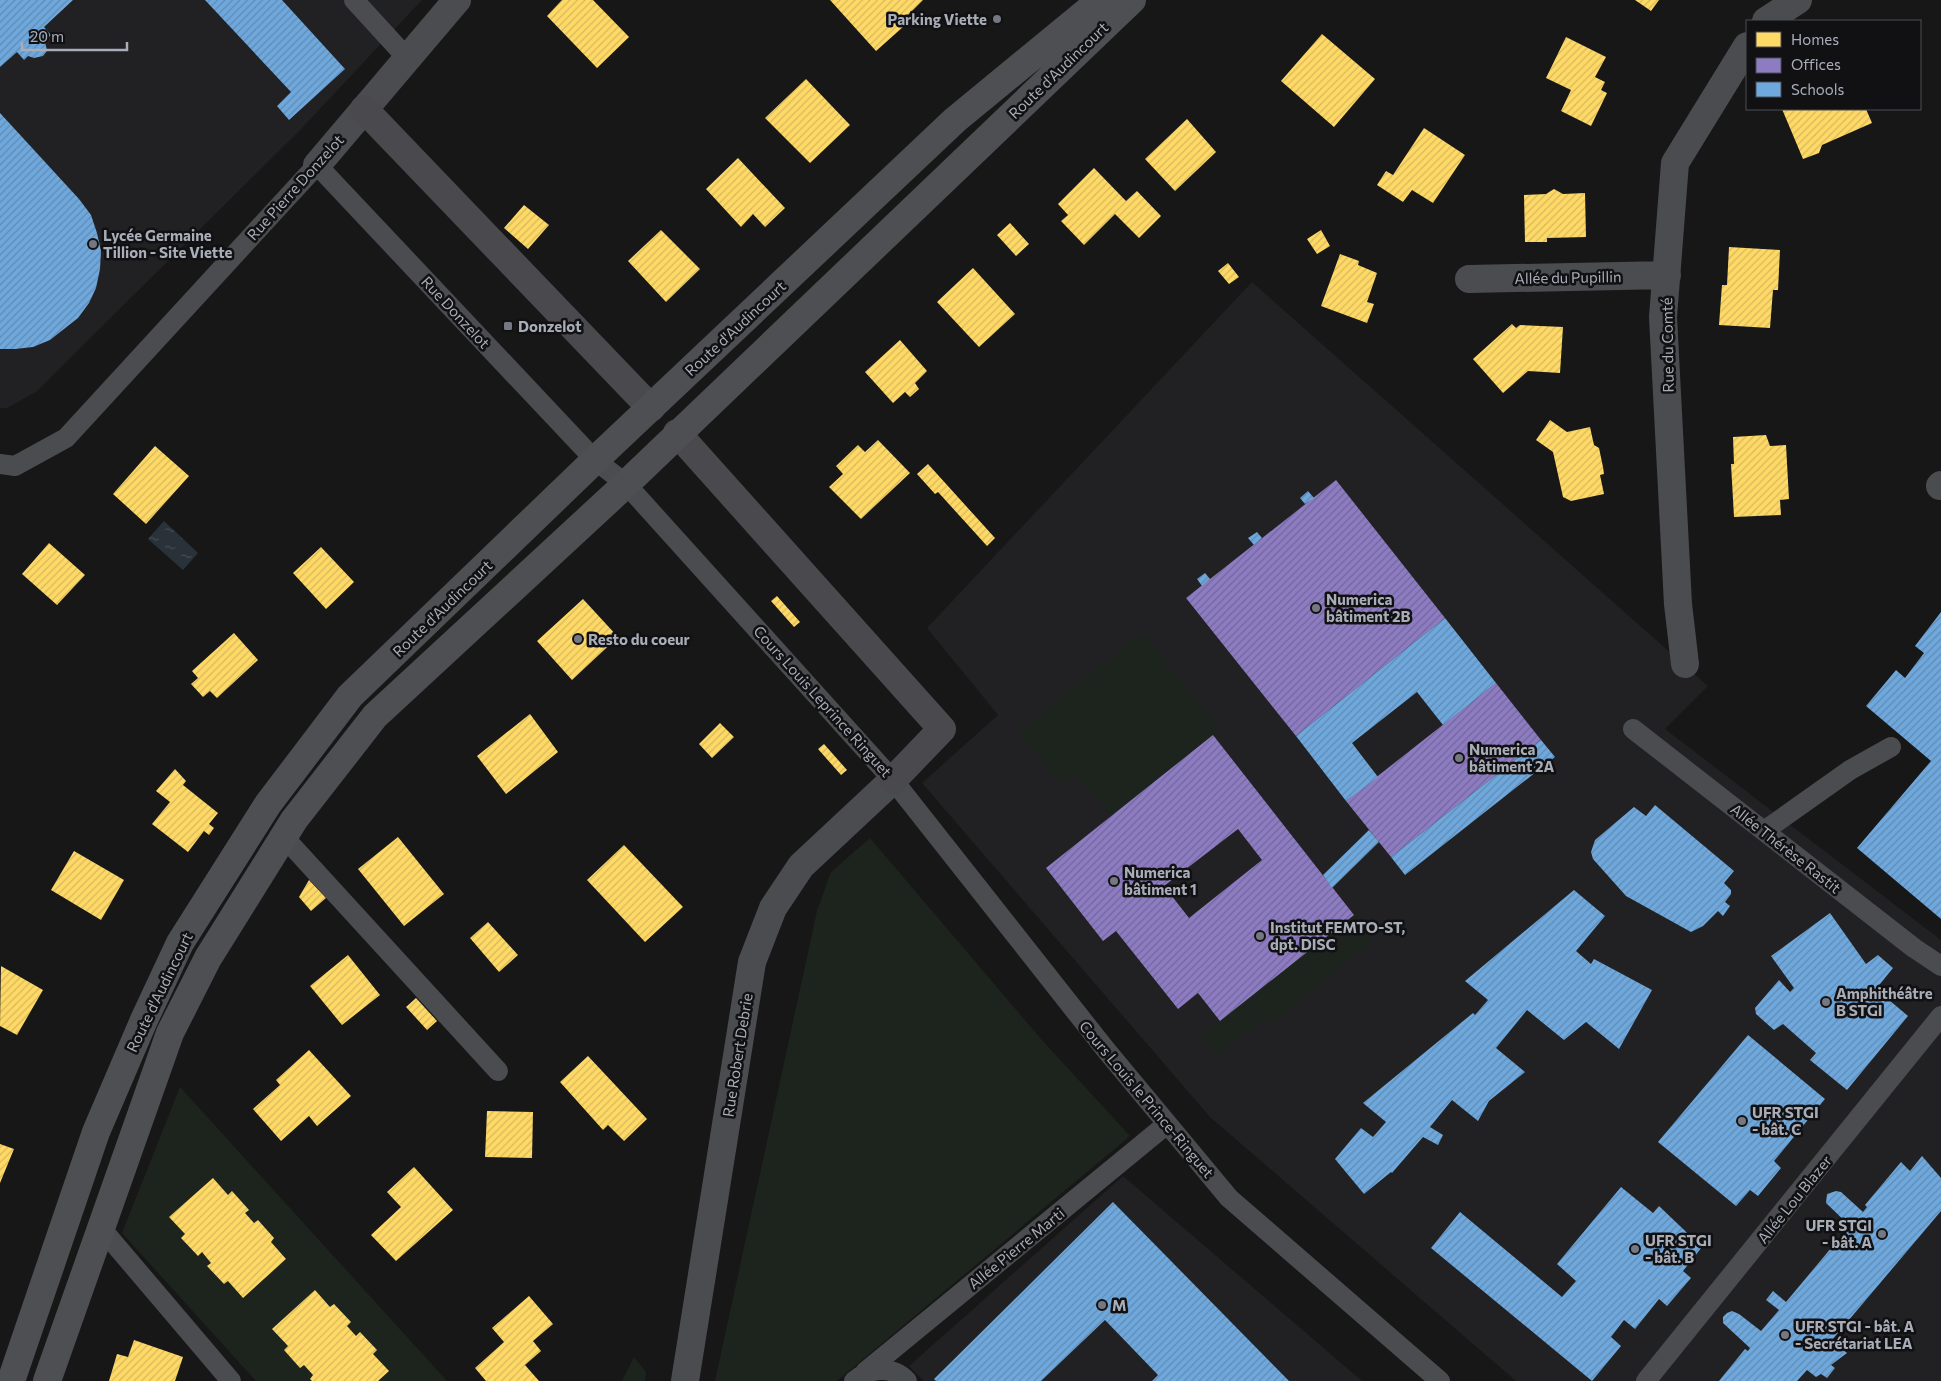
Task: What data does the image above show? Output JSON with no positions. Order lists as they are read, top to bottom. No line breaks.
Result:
{"streets":{"main road":["Route d'Audincourt"],"street":["Rue Pierre Donzelot","Allée du Pupillin","Rue du Comté","Cours Louis Leprince Ringuet","Rue Robert Debrie"],"lane":["Rue Donzelot","Allée Thérèse Rastit","Cours Louis le Prince-Ringuet","Allée Lou Blazer","Allée Pierre Marti"]},"crossings":[["Route d'Audincourt","Rue Donzelot"],["Route d'Audincourt","Cours Louis Leprince Ringuet"],["Rue Pierre Donzelot","Rue Donzelot"],["Allée du Pupillin","Rue du Comté"],["Rue Donzelot","Cours Louis Leprince Ringuet"],["Cours Louis Leprince Ringuet","Rue Robert Debrie"],["Cours Louis Leprince Ringuet","Cours Louis le Prince-Ringuet"],["Rue Robert Debrie","Cours Louis le Prince-Ringuet"],["Cours Louis le Prince-Ringuet","Allée Pierre Marti"]],"places":{"other":["Parking Viette","Lycée Germaine Tillion - Site Viette","Numerica bâtiment 2B","Resto du coeur","Numerica bâtiment 2A","Numerica bâtiment 1","Institut FEMTO-ST, dpt. DISC","Amphithéâtre B STGI","UFR STGI - bât. C","UFR STGI - bât. A","UFR STGI - bât. B","M","UFR STGI - bât. A - Secrétariat LEA"],"transit":["Donzelot"]},"legend":["Homes","Offices","Schools"],"scale_bar":"20 m"}
